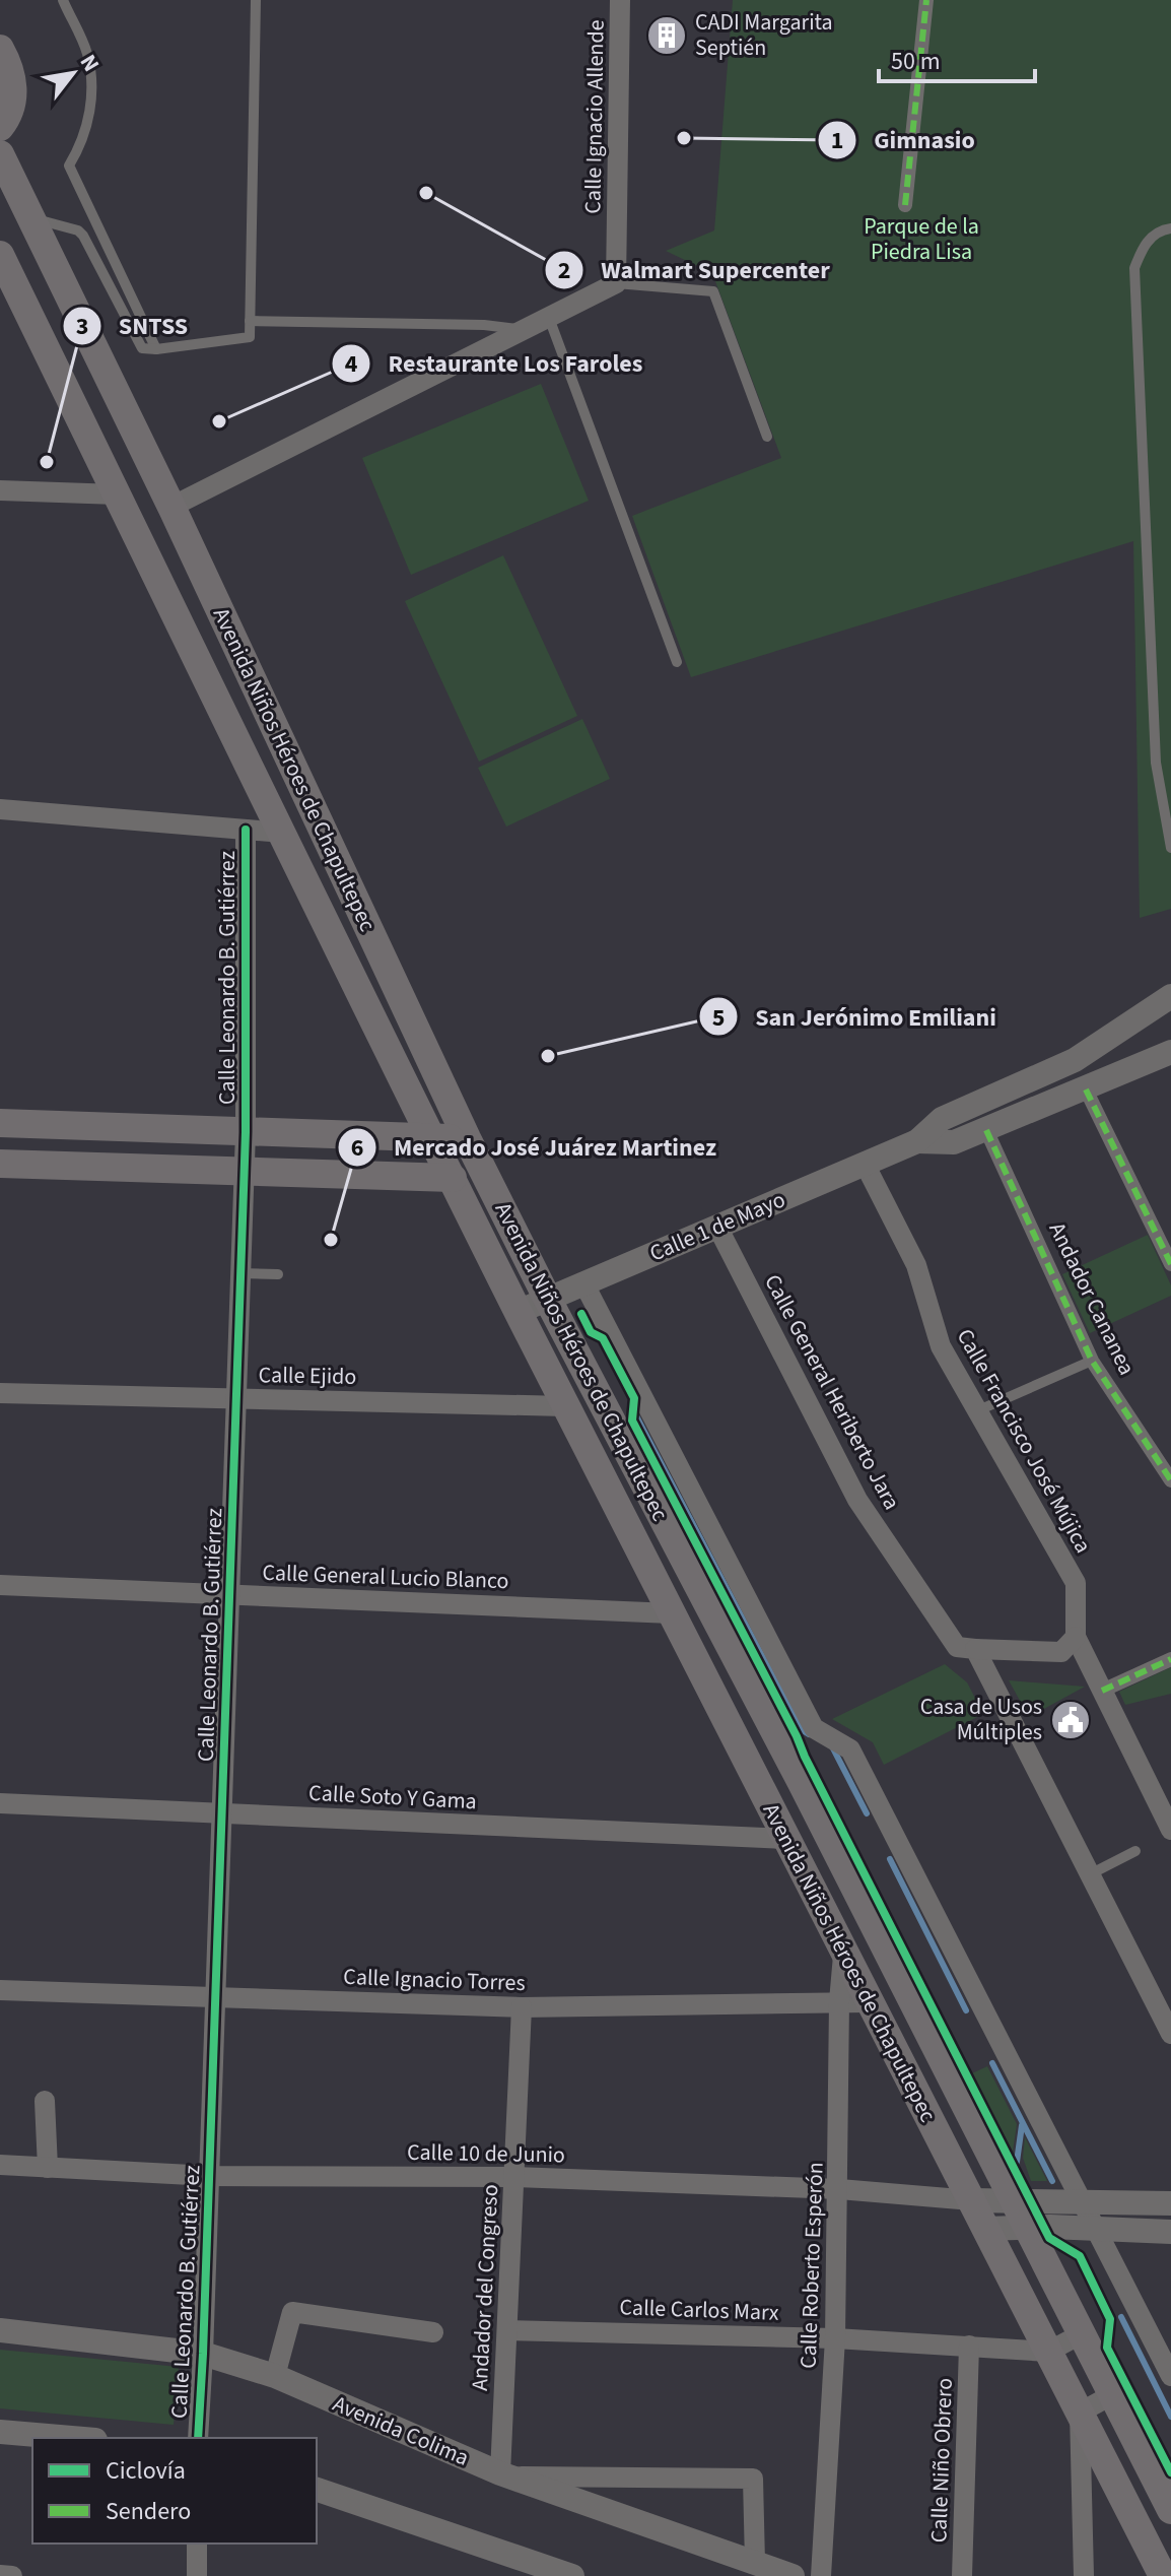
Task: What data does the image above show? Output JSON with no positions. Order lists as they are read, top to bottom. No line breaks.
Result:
{"streets":{"main road":["Avenida Niños Héroes de Chapultepec"],"street":["Calle Ignacio Allende","Calle Leonardo B. Gutiérrez","Calle 1 de Mayo","Andador Cananea","Calle Ejido","Calle General Heriberto Jara","Calle Francisco José Mújica","Calle General Lucio Blanco","Calle Soto Y Gama","Calle Ignacio Torres","Calle 10 de Junio","Calle Roberto Esperón","Andador del Congreso","Calle Carlos Marx","Avenida Colima","Calle Niño Obrero"]},"crossings":[["Avenida Niños Héroes de Chapultepec","Calle 1 de Mayo"],["Avenida Niños Héroes de Chapultepec","Calle Ejido"],["Avenida Niños Héroes de Chapultepec","Calle General Lucio Blanco"],["Avenida Niños Héroes de Chapultepec","Calle Soto Y Gama"],["Avenida Niños Héroes de Chapultepec","Calle Ignacio Torres"],["Avenida Niños Héroes de Chapultepec","Calle 10 de Junio"],["Avenida Niños Héroes de Chapultepec","Calle Roberto Esperón"],["Avenida Niños Héroes de Chapultepec","Calle Carlos Marx"],["Calle Leonardo B. Gutiérrez","Calle Ejido"],["Calle Leonardo B. Gutiérrez","Calle General Lucio Blanco"],["Calle Leonardo B. Gutiérrez","Calle Soto Y Gama"],["Calle Leonardo B. Gutiérrez","Calle Ignacio Torres"],["Calle Leonardo B. Gutiérrez","Calle 10 de Junio"],["Calle Leonardo B. Gutiérrez","Avenida Colima"],["Calle 1 de Mayo","Andador Cananea"],["Calle 1 de Mayo","Calle General Heriberto Jara"],["Calle 1 de Mayo","Calle Francisco José Mújica"],["Calle Ignacio Torres","Calle Roberto Esperón"],["Calle Ignacio Torres","Andador del Congreso"],["Calle 10 de Junio","Calle Roberto Esperón"],["Calle 10 de Junio","Andador del Congreso"],["Calle Roberto Esperón","Calle Carlos Marx"],["Andador del Congreso","Calle Carlos Marx"],["Andador del Congreso","Avenida Colima"],["Calle Carlos Marx","Calle Niño Obrero"]],"parks":["Parque de la Piedra Lisa"],"places":{"building":["CADI Margarita Septién"],"other":["Gimnasio","Walmart Supercenter","Restaurante Los Faroles","SNTSS","San Jerónimo Emiliani","Mercado José Juárez Martinez"],"public building":["Casa de Usos Múltiples"]},"legend":["Ciclovía","Sendero"],"scale_bar":"50 m","north":"top right"}
